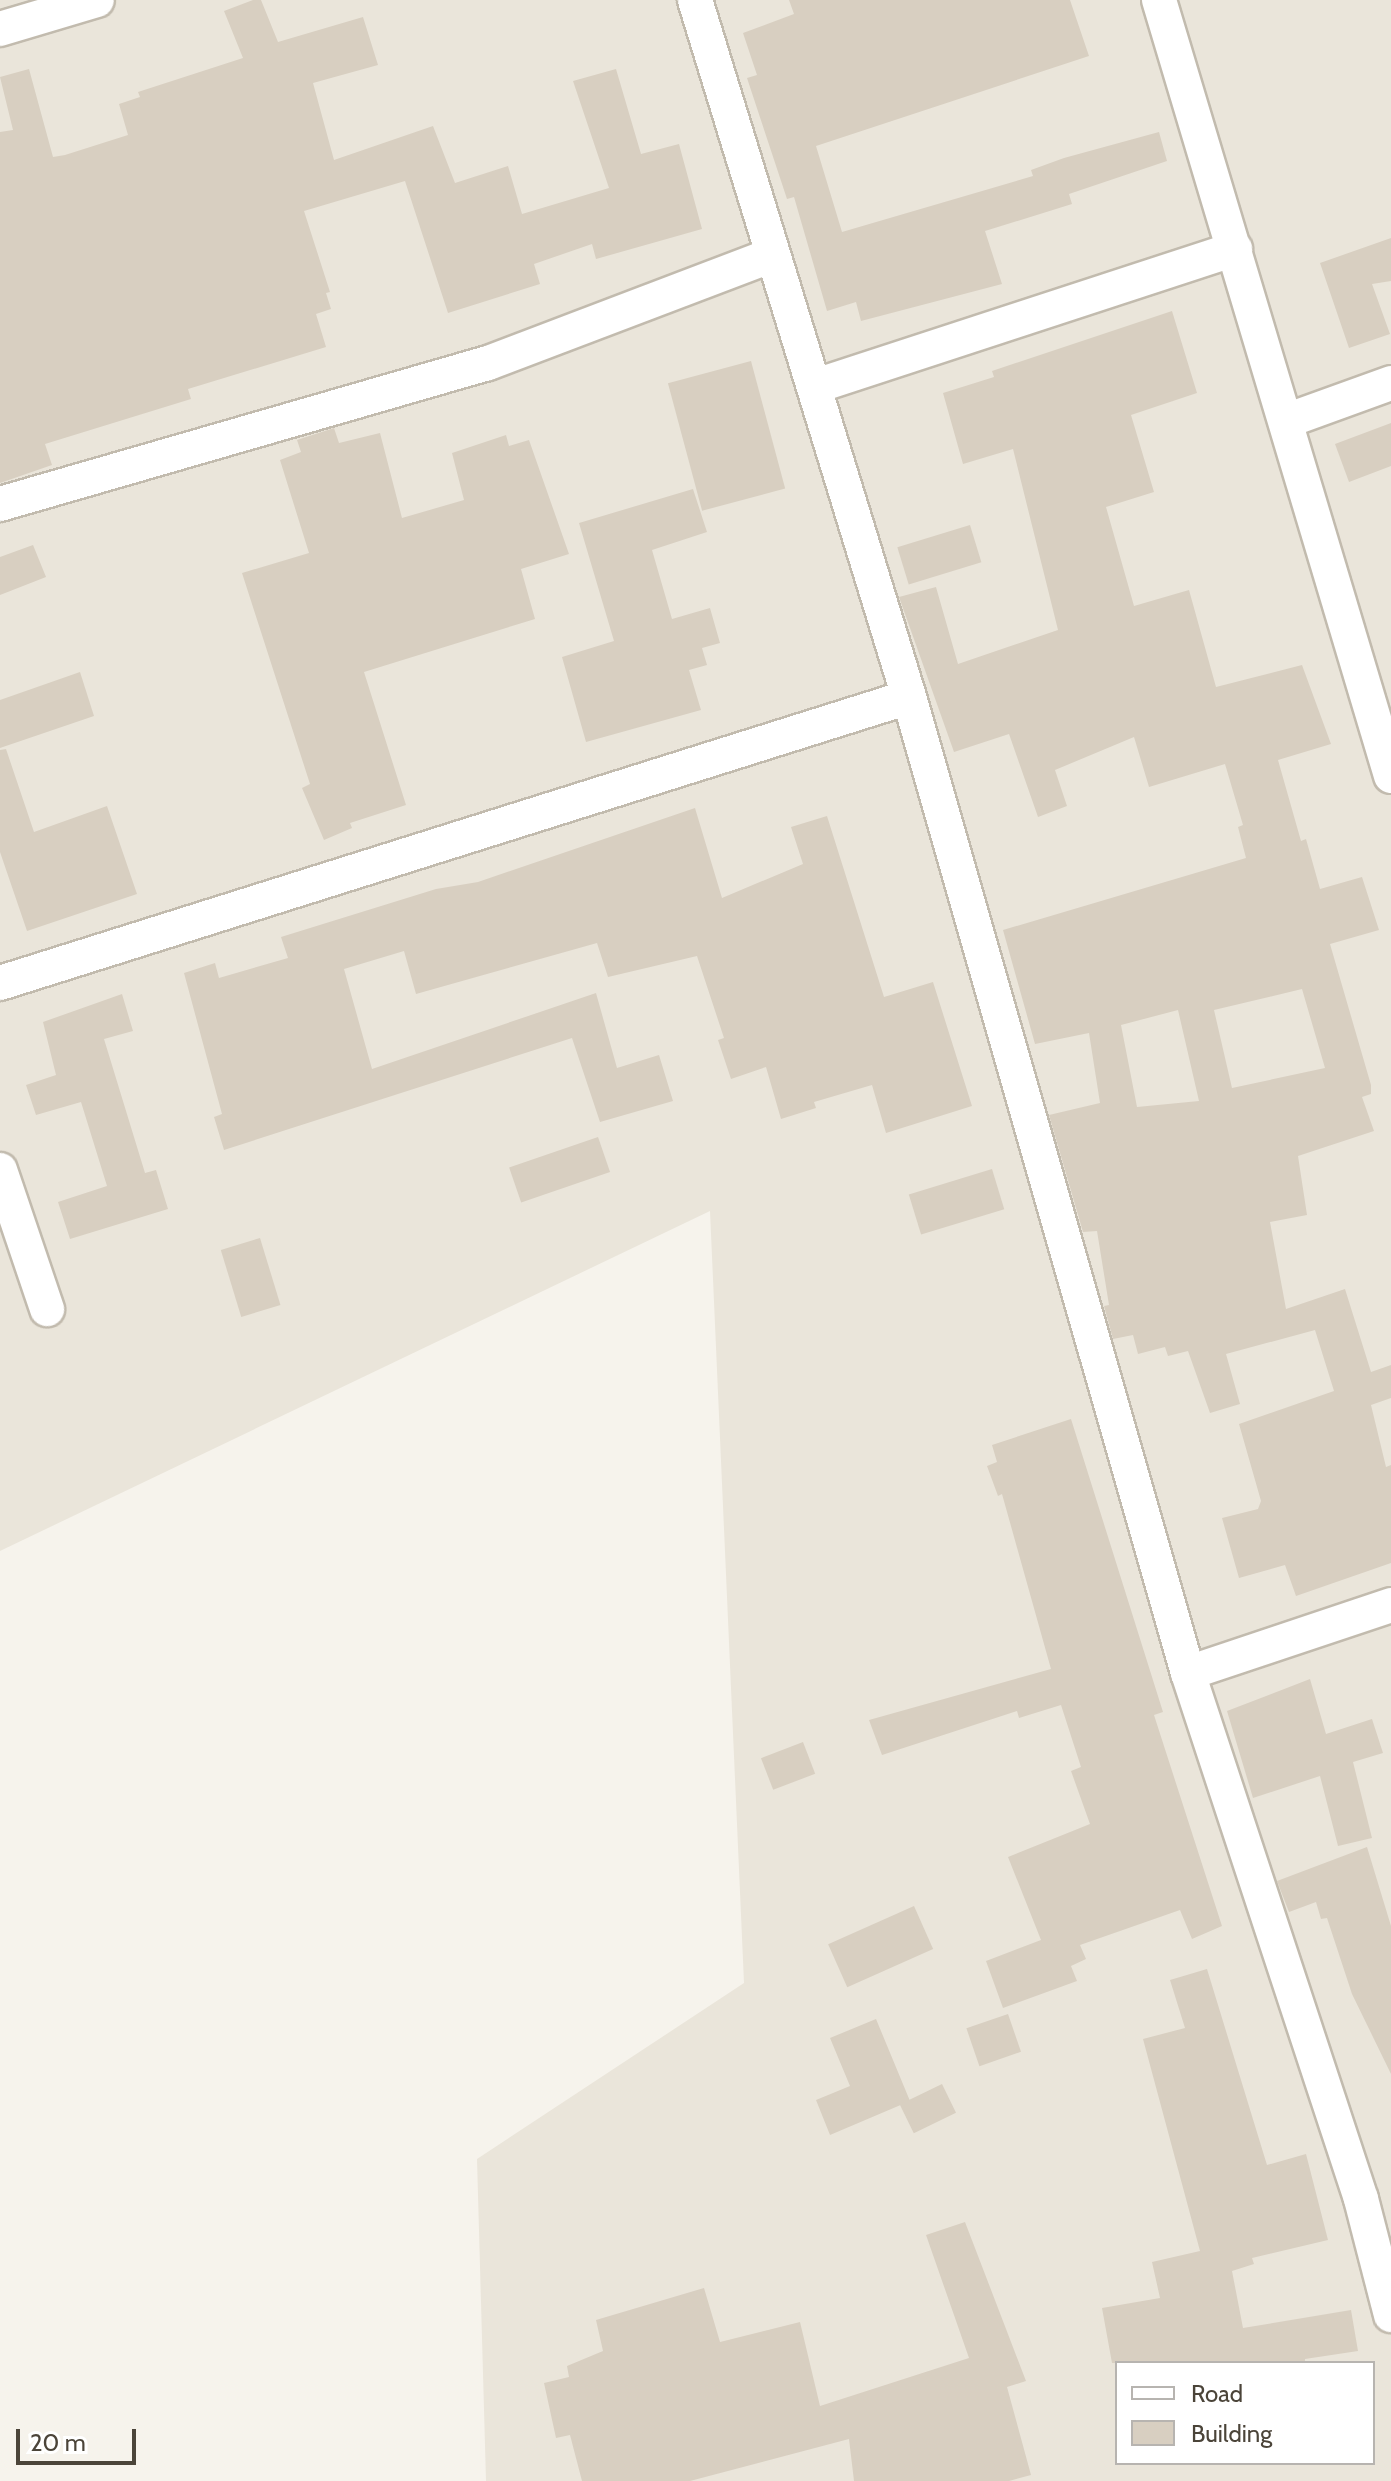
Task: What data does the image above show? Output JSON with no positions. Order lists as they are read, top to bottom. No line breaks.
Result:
{"legend":["Road","Building"],"scale_bar":"20 m"}
